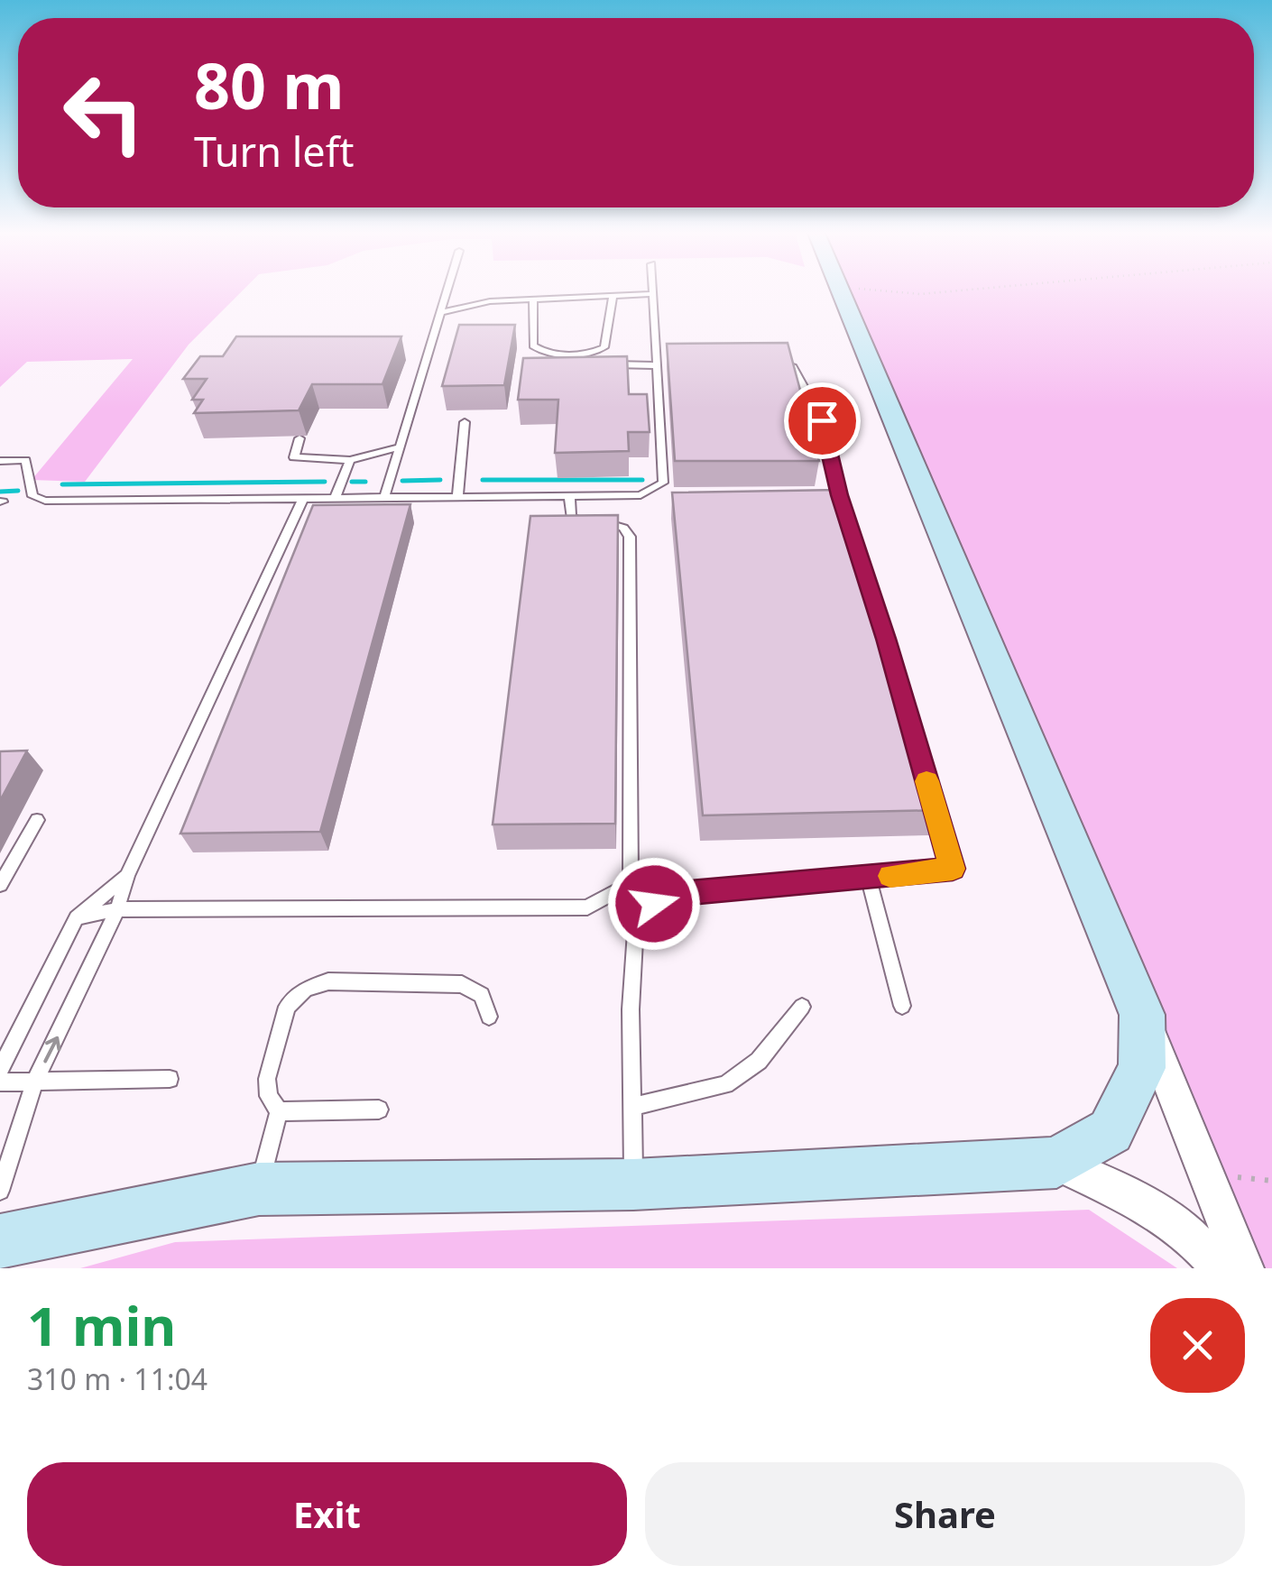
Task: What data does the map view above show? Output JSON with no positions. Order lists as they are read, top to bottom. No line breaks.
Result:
{"page":{"turn":["80 m","Turn left"],"heading":["1 min","310 m · 11:04"],"buttons":["Exit","Share"]}}
